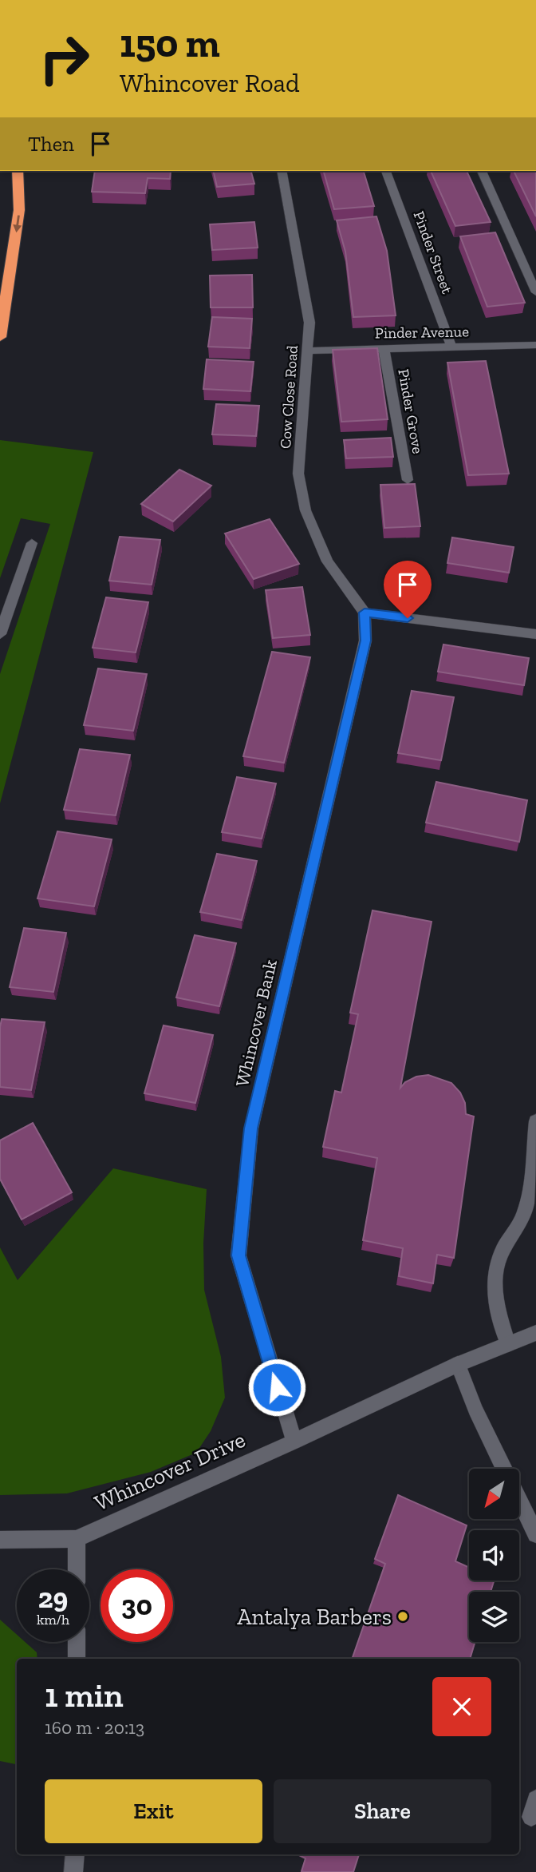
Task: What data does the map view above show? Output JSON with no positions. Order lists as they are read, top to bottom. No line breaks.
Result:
{"streets":{"street":["Pinder Street","Pinder Avenue","Cow Close Road","Pinder Grove","Whincover Bank","Whincover Drive"]},"crossings":[["Pinder Street","Pinder Avenue"],["Pinder Avenue","Cow Close Road"],["Pinder Avenue","Pinder Grove"],["Cow Close Road","Whincover Bank"],["Whincover Bank","Whincover Drive"]],"places":["Antalya Barbers"],"north":"bottom left","page":{"turn":["150 m","Whincover Road"],"then":"Then","speed":"29 km/h","limit":"30","heading":["1 min","160 m · 20:13"],"buttons":["Exit","Share"]}}
